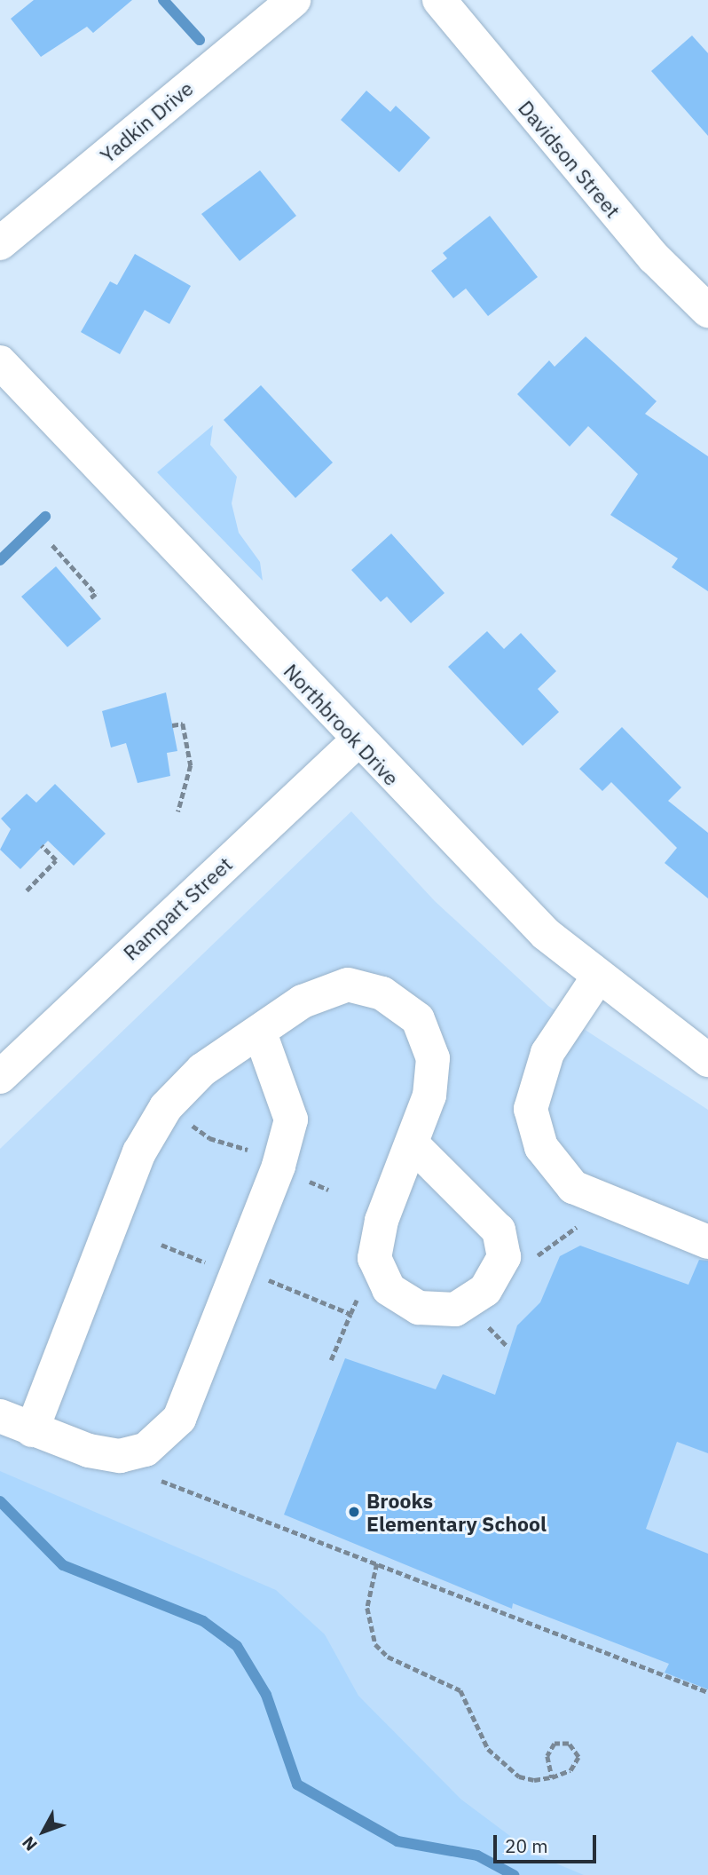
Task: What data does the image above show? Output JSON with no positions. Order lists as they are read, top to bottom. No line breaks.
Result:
{"streets":{"street":["Yadkin Drive","Davidson Street","Northbrook Drive","Rampart Street"]},"crossings":[["Northbrook Drive","Rampart Street"]],"places":["Brooks Elementary School"],"scale_bar":"20 m","north":"bottom left"}
